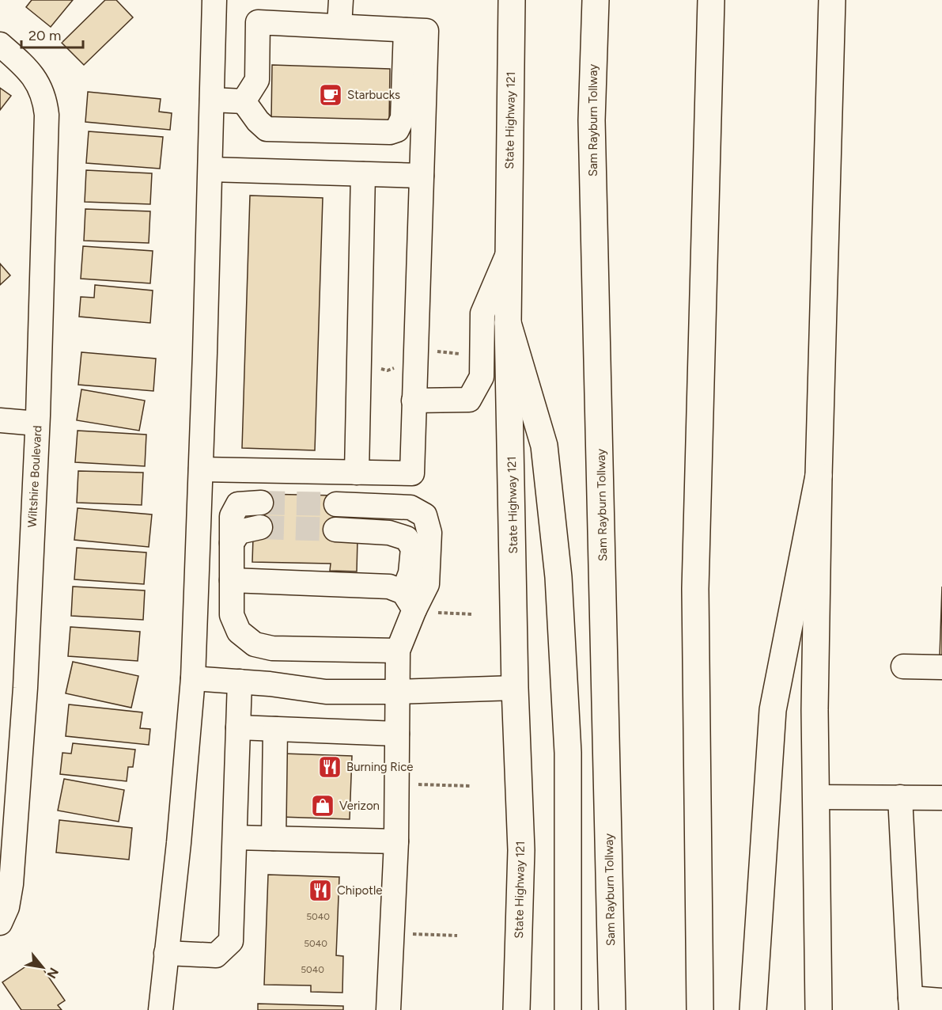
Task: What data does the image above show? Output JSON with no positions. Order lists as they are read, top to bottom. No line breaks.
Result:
{"streets":{"main road":["State Highway 121","Sam Rayburn Tollway"],"street":["Wiltshire Boulevard"]},"places":{"cafe":["Starbucks"],"restaurant":["Burning Rice","Chipotle"],"shop":["Verizon"]},"house_numbers":["5040","5040","5040"],"scale_bar":"20 m","north":"bottom right"}
